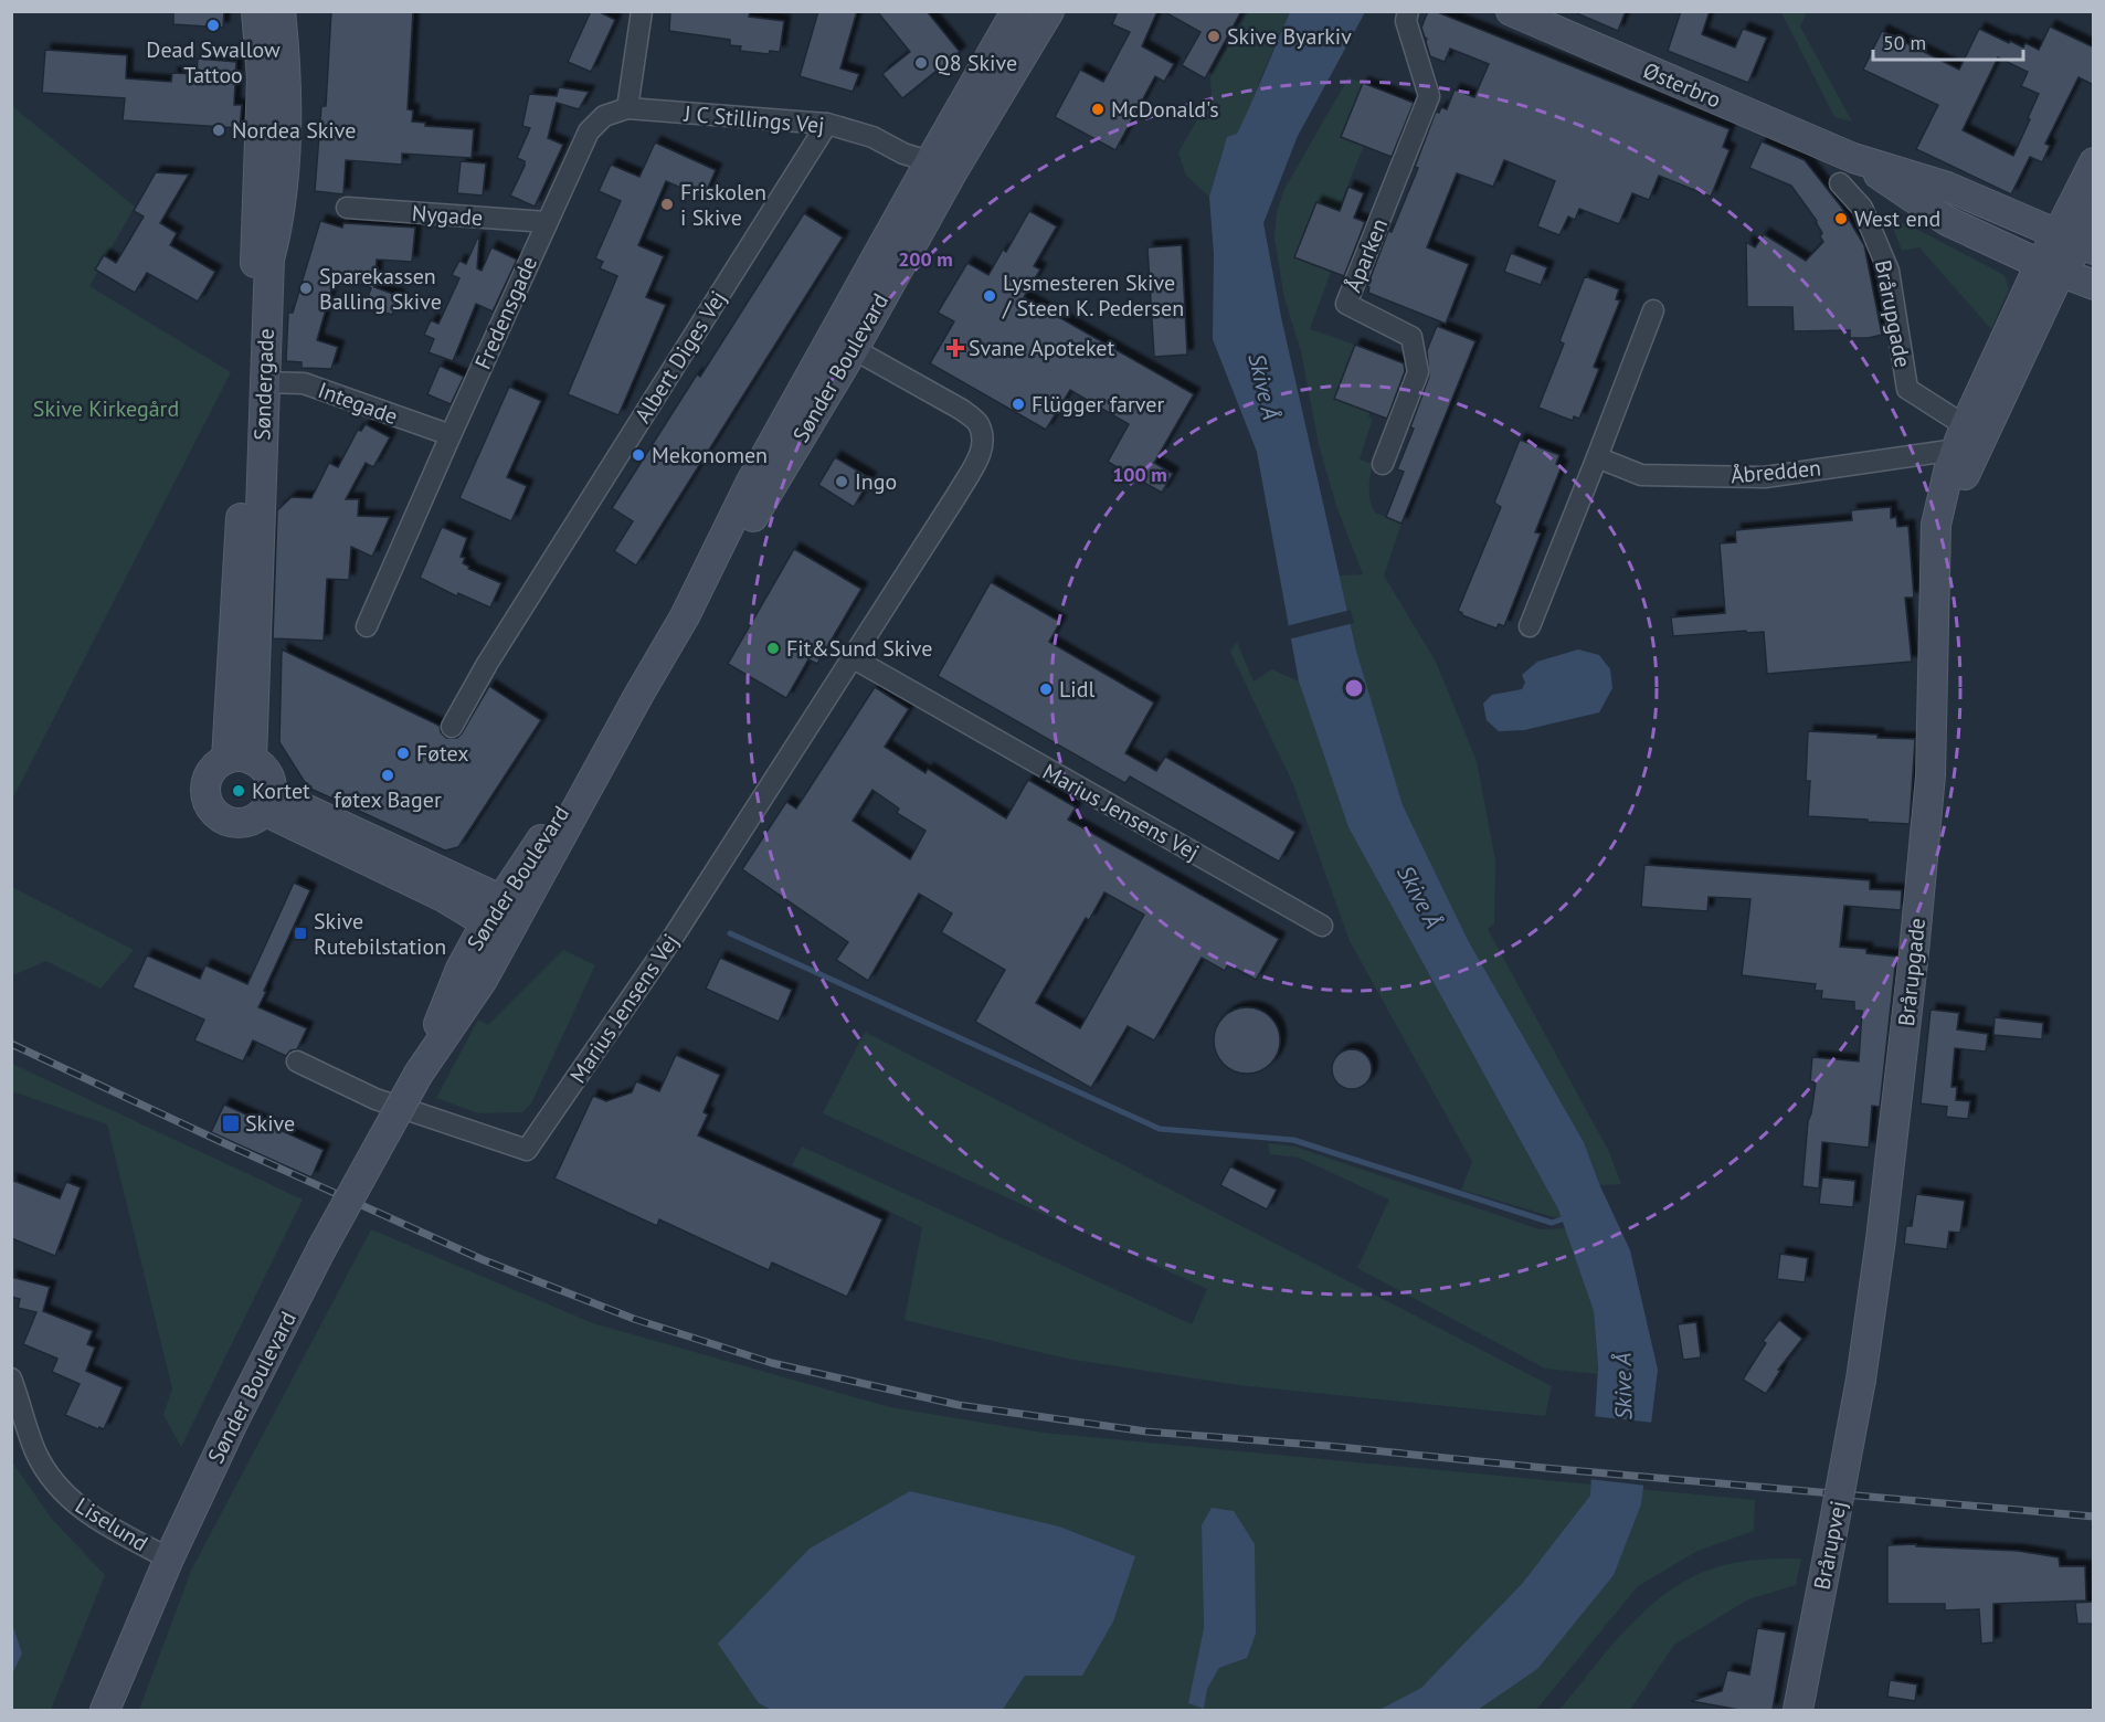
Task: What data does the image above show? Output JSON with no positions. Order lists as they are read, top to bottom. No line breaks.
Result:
{"streets":{"street":["Østerbro","J C Stillings Vej","Nygade","Åparken","Fredensgade","Brårupgade","Albert Diges Vej","Sønder Boulevard","Søndergade","Integade","Åbredden","Marius Jensens Vej","Liselund","Brårupvej"]},"crossings":[["Østerbro","Brårupgade"],["J C Stillings Vej","Fredensgade"],["J C Stillings Vej","Albert Diges Vej"],["J C Stillings Vej","Sønder Boulevard"],["Nygade","Fredensgade"],["Fredensgade","Integade"],["Brårupgade","Åbredden"],["Brårupgade","Brårupvej"],["Sønder Boulevard","Marius Jensens Vej"],["Sønder Boulevard","Liselund"],["Søndergade","Integade"]],"water":["Skive Å"],"parks":["Skive Kirkegård"],"places":{"other":["Dead Swallow Tattoo","Skive Byarkiv","Q8 Skive","McDonald's","Nordea Skive","Friskolen i Skive","West end","Sparekassen Balling Skive","Lysmesteren Skive / Steen K. Pedersen","Flügger farver","Mekonomen","Ingo","Fit&Sund Skive","Lidl","Føtex","føtex Bager","Kortet"],"health":["Svane Apoteket"],"transit":["Skive Rutebilstation","Skive"]},"scale_bar":"50 m","rings":["200 m","100 m"]}
